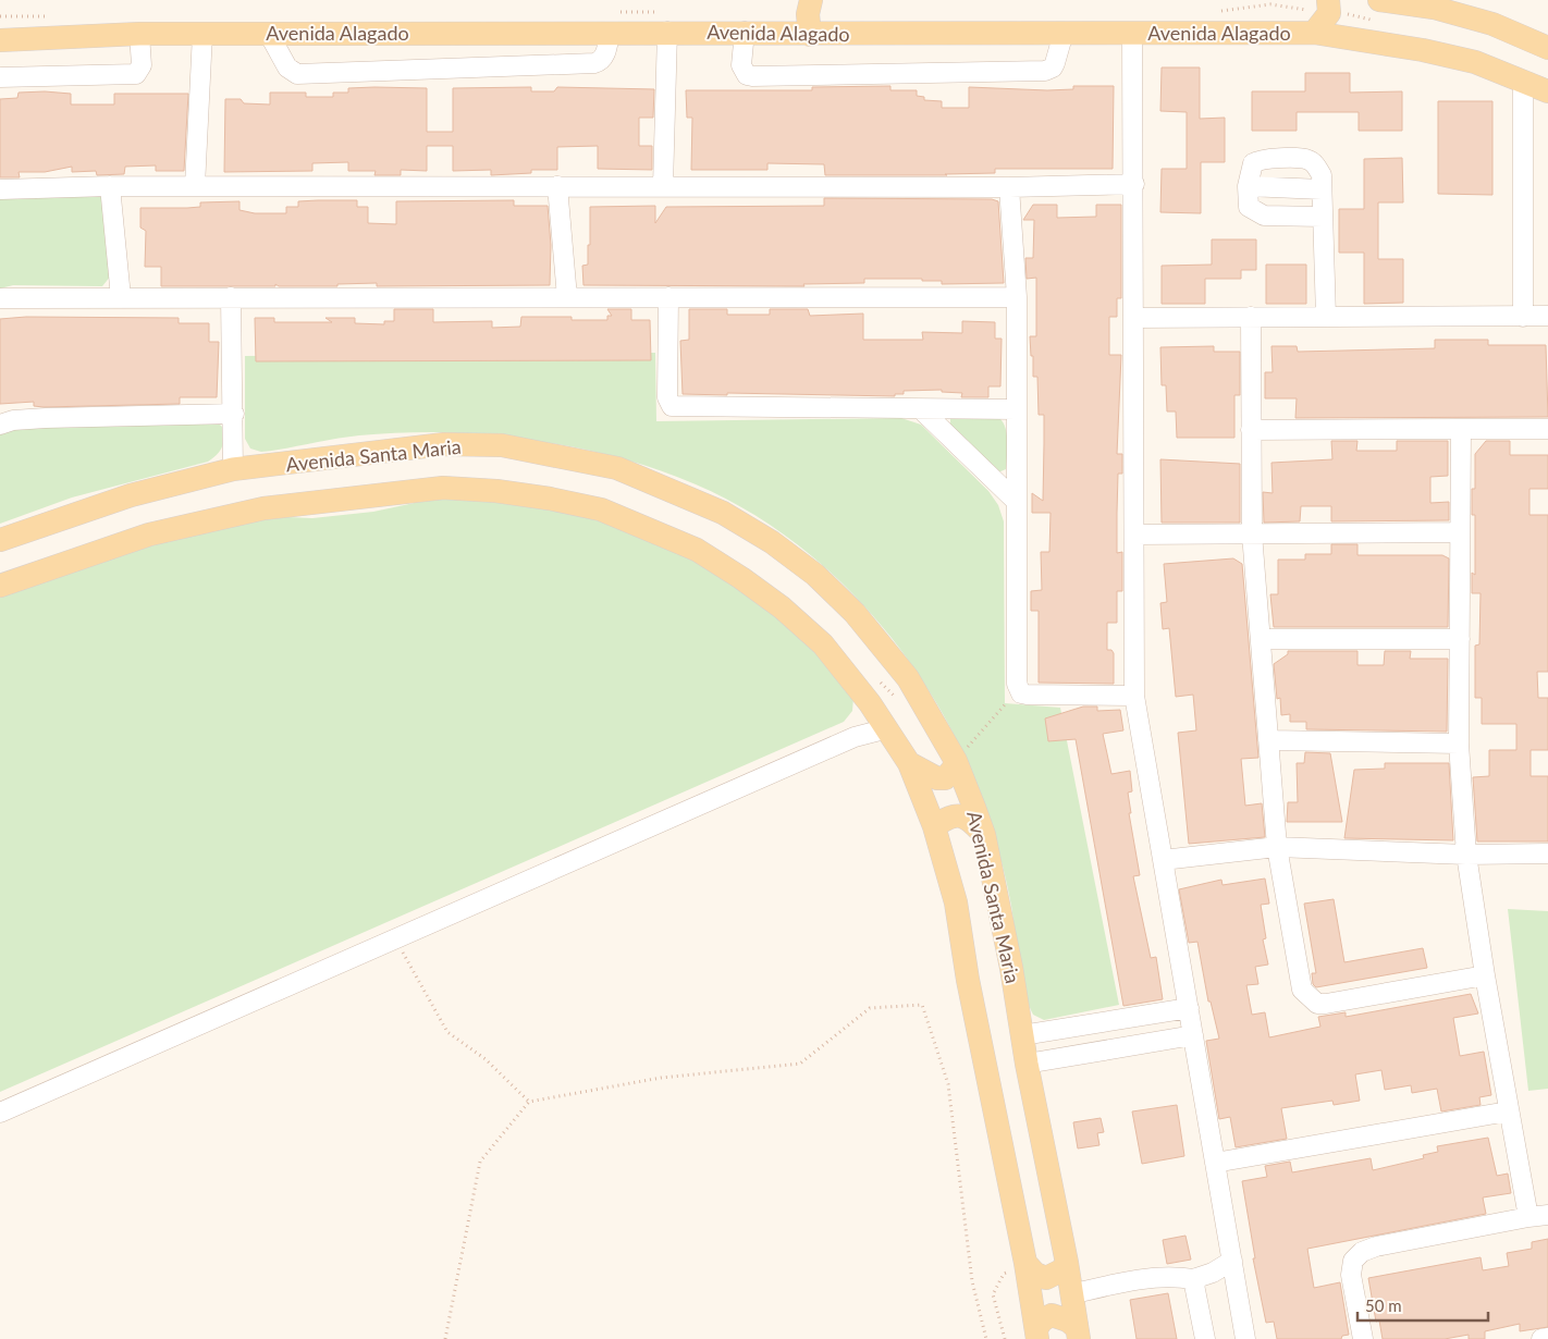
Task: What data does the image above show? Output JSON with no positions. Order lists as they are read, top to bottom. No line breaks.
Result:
{"streets":{"main road":["Avenida Alagado","Avenida Santa Maria"]},"scale_bar":"50 m"}
